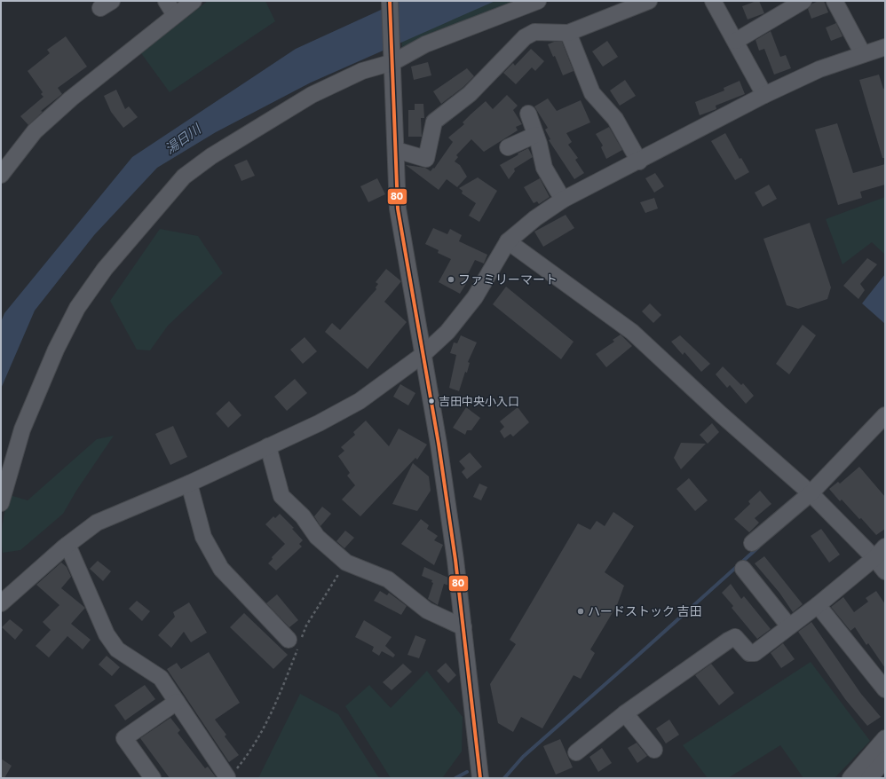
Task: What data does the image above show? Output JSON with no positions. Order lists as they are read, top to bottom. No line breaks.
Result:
{"water":["湯日川"],"places":["ファミリーマート","吉田中央小入口","ハードストック 吉田"],"lines":["transit line 80"]}
